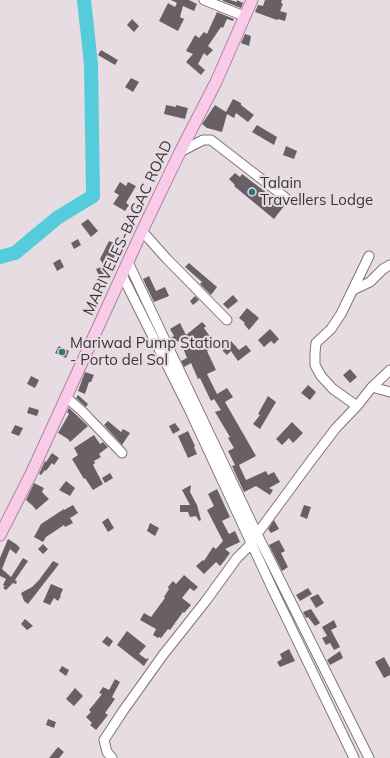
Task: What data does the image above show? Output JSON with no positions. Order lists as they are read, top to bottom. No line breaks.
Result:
{"streets":{"main road":["MARIVELES-BAGAC ROAD"]},"places":["Talain Travellers Lodge","Mariwad Pump Station - Porto del Sol"]}
